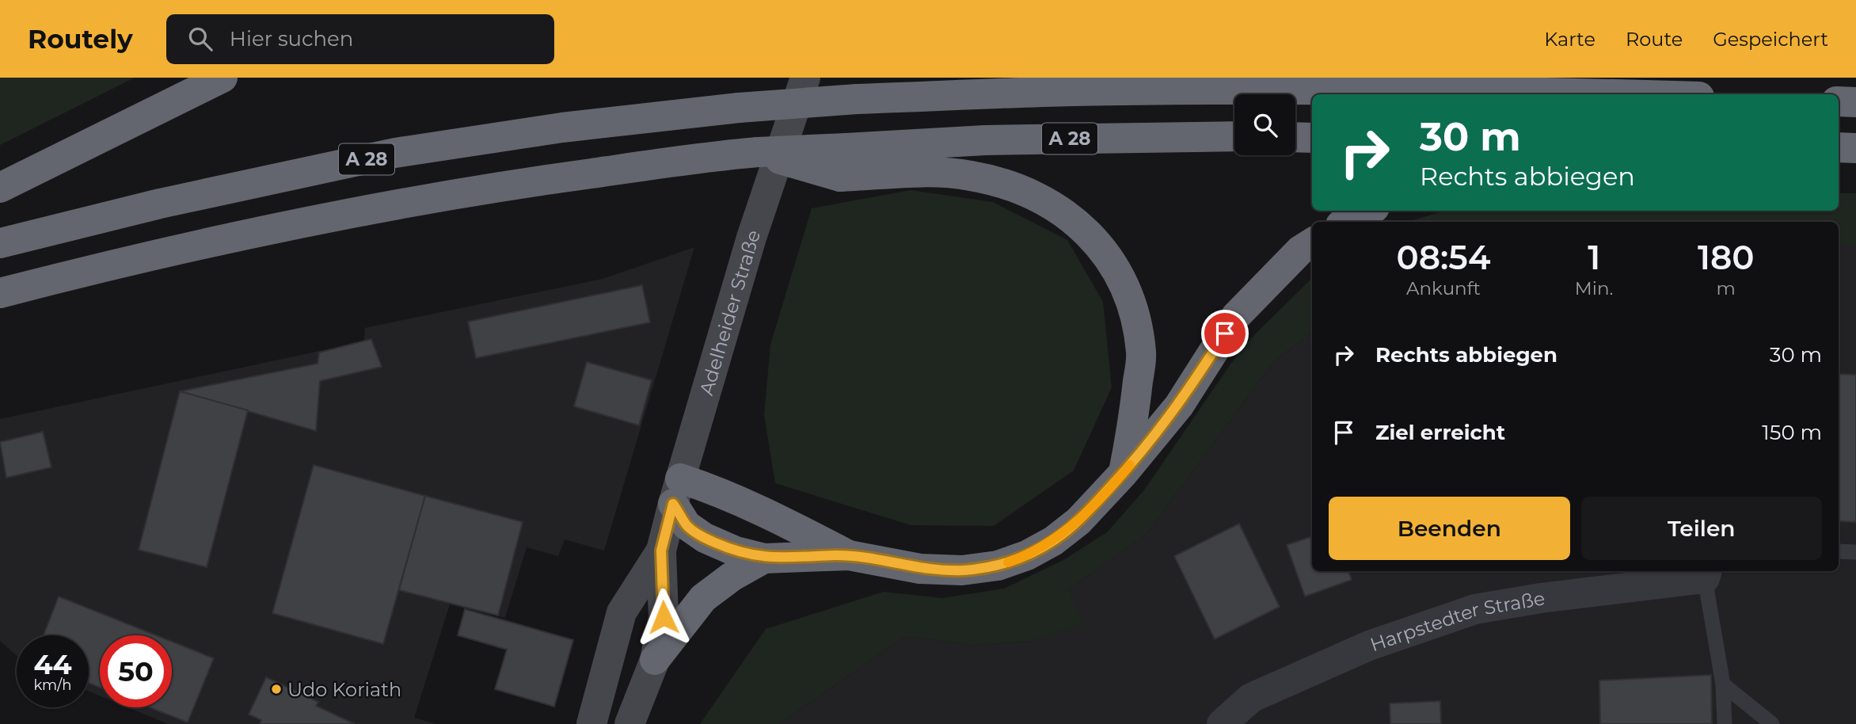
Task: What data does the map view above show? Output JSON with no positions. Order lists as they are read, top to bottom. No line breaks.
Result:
{"streets":{"highway":["A 28"],"main road":["Adelheider Straße"],"street":["Harpstedter Straße"]},"places":["Udo Koriath"],"page":{"header":"Routely","search":"Hier suchen","nav":["Karte","Route","Gespeichert"],"turn":["30 m","Rechts abbiegen"],"eta":["08:54","Ankunft","1","Min.","180","m"],"list":[{"name":"Rechts abbiegen","value":"30 m"},{"name":"Ziel erreicht","value":"150 m"}],"buttons":["Beenden","Teilen"],"speed":"44 km/h","limit":"50"}}
